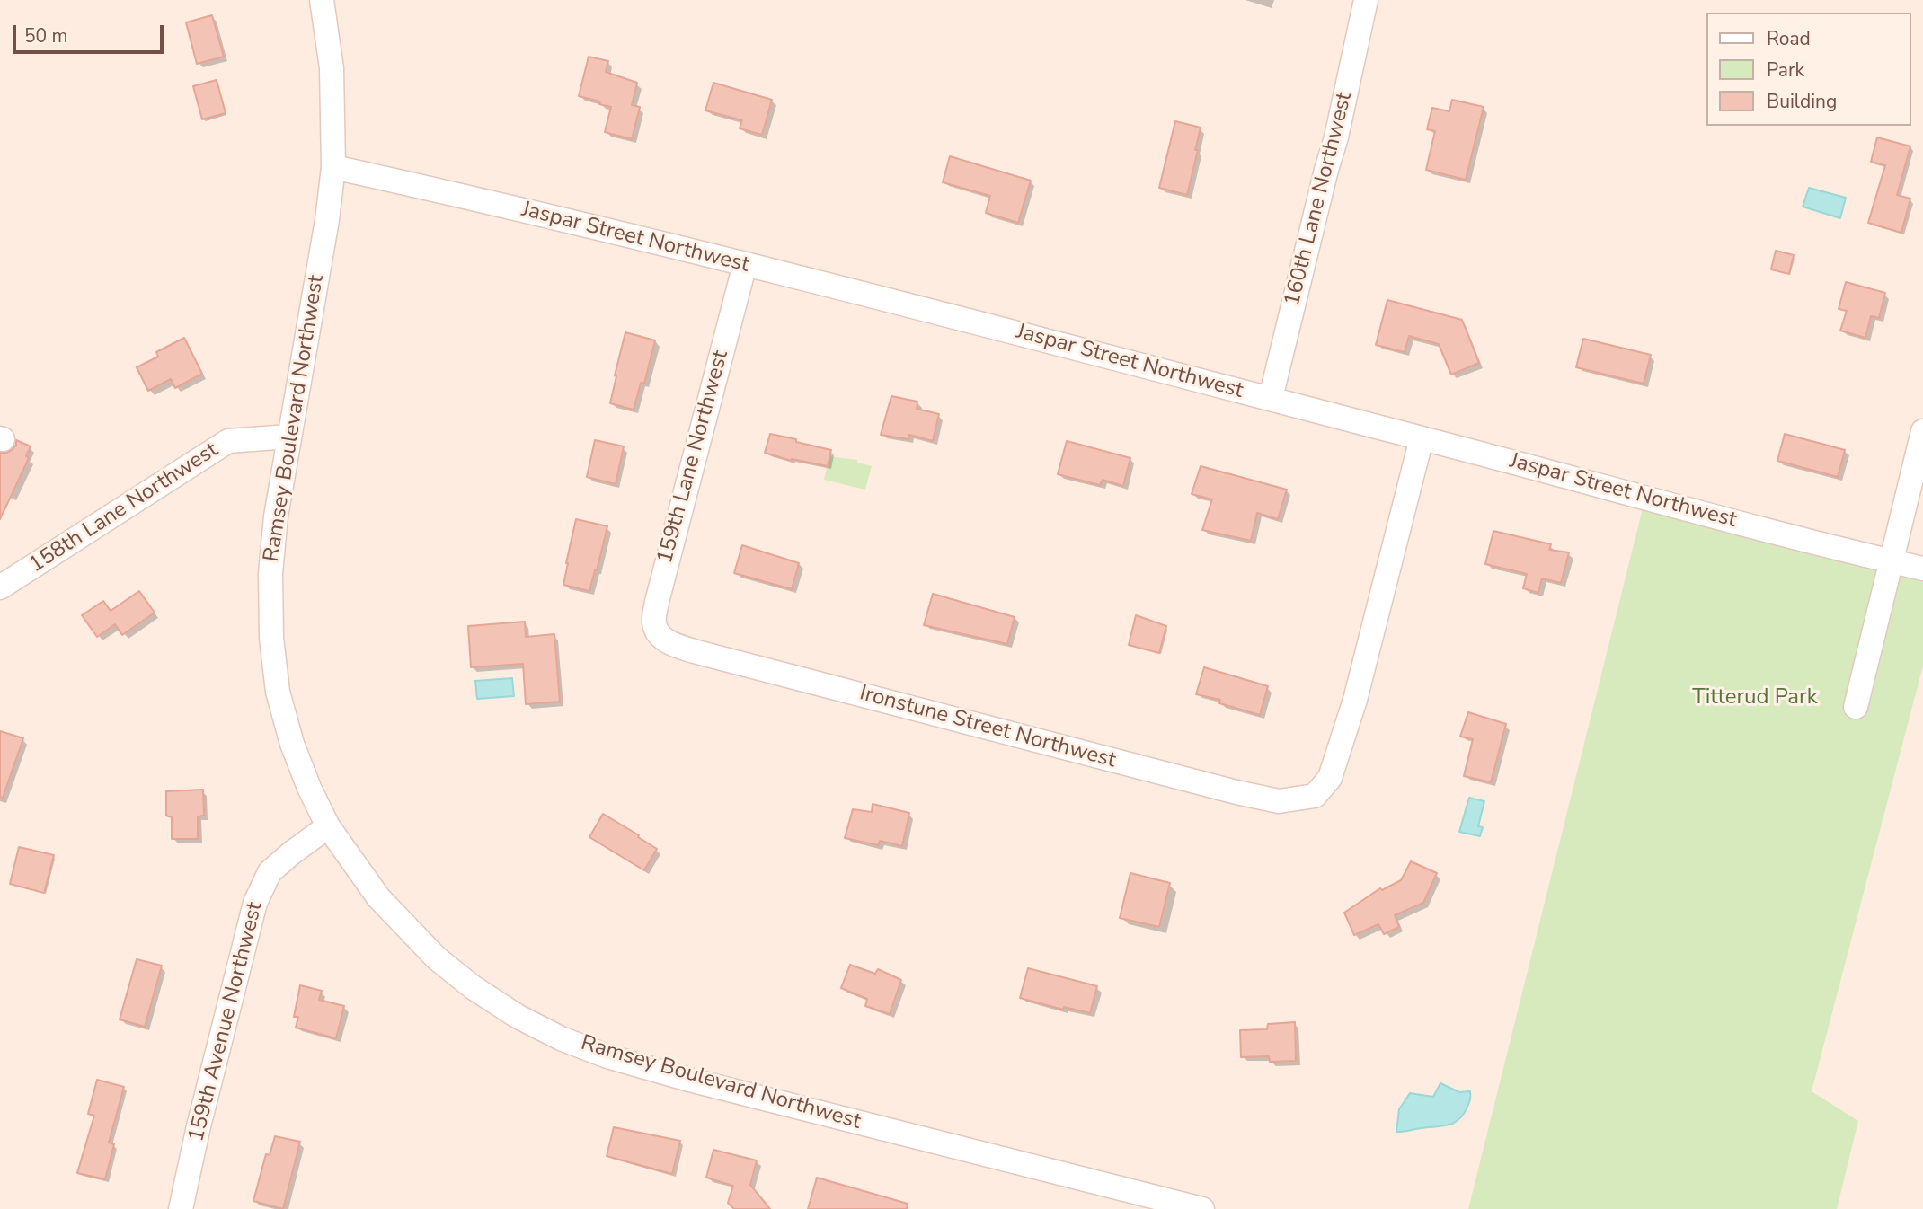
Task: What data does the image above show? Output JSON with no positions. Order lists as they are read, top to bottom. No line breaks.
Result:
{"streets":{"street":["160th Lane Northwest","Jaspar Street Northwest","Ramsey Boulevard Northwest","159th Lane Northwest","158th Lane Northwest","Ironstune Street Northwest","159th Avenue Northwest"]},"crossings":[["160th Lane Northwest","Jaspar Street Northwest"],["Jaspar Street Northwest","Ramsey Boulevard Northwest"],["Jaspar Street Northwest","159th Lane Northwest"],["Jaspar Street Northwest","Ironstune Street Northwest"],["Ramsey Boulevard Northwest","158th Lane Northwest"],["Ramsey Boulevard Northwest","159th Avenue Northwest"],["159th Lane Northwest","Ironstune Street Northwest"]],"parks":["Titterud Park"],"legend":["Road","Park","Building"],"scale_bar":"50 m"}
